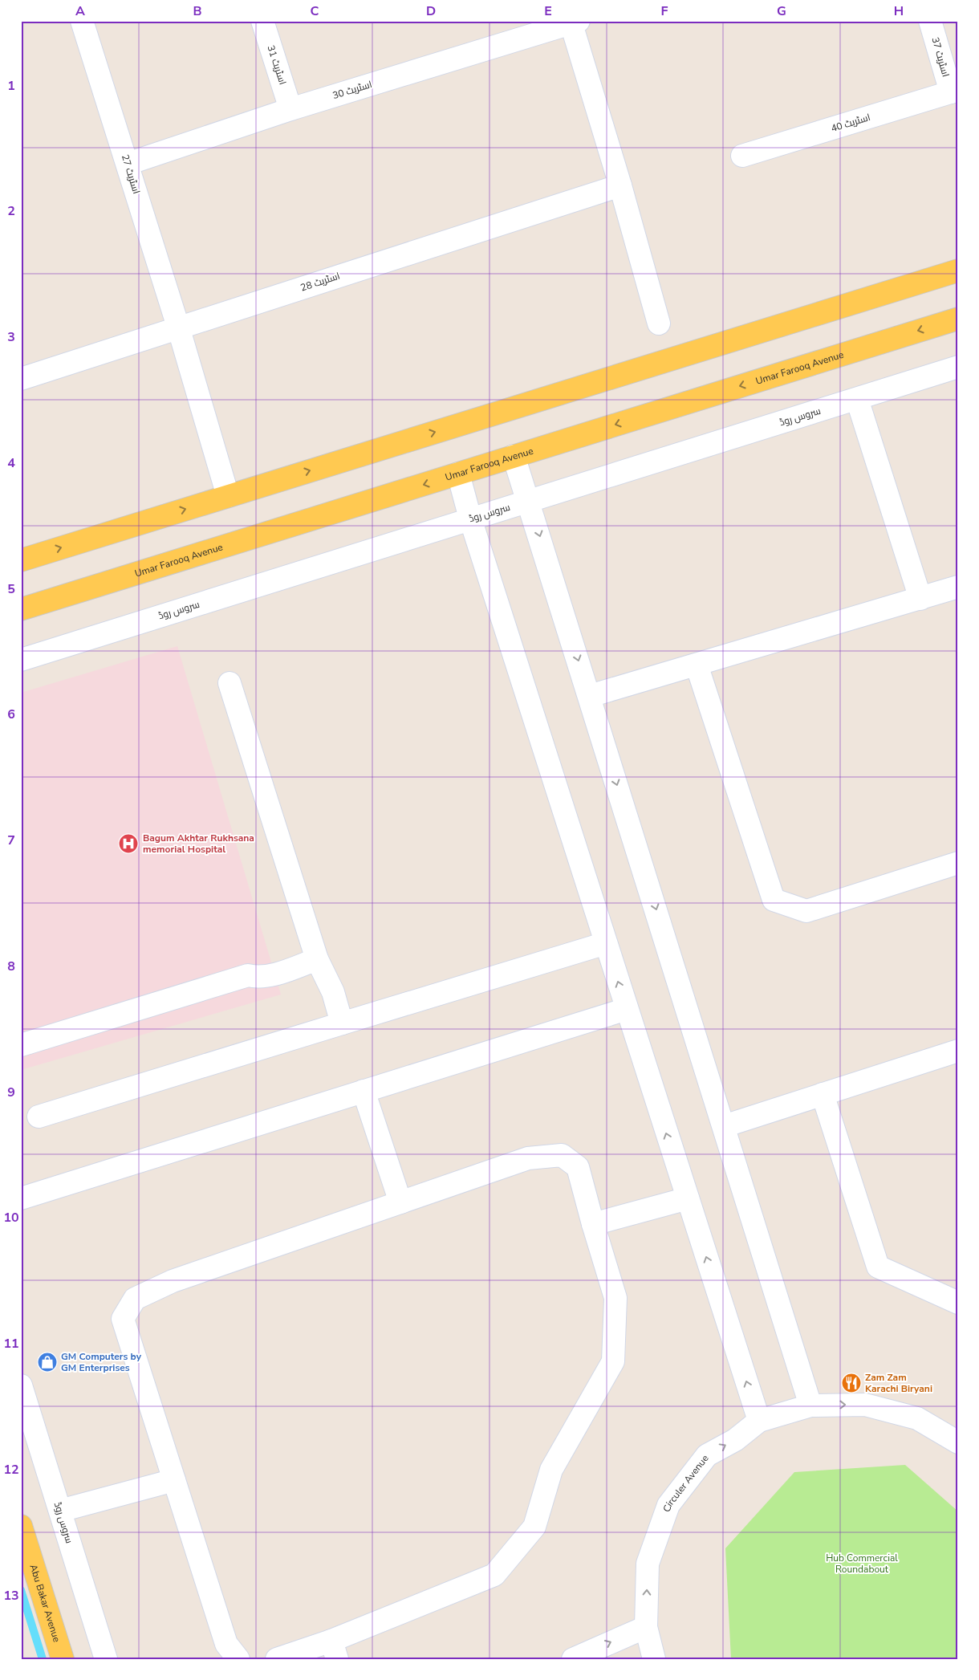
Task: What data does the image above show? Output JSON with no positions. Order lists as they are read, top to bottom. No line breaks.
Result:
{"streets":{"main road":["Umar Farooq Avenue","Abu Bakar Avenue"],"street":["اسٹریٹ 37","اسٹریٹ 31","اسٹریٹ 30","اسٹریٹ 40","اسٹریٹ 27","اسٹریٹ 28","سروس روڈ","Circuler Avenue"]},"crossings":[["اسٹریٹ 37","اسٹریٹ 40"],["اسٹریٹ 31","اسٹریٹ 30"],["اسٹریٹ 30","اسٹریٹ 27"],["اسٹریٹ 27","اسٹریٹ 28"]],"parks":["Hub Commercial Roundabout"],"places":{"hospital":["Bagum Akhtar Rukhsana memorial Hospital"],"shop":["GM Computers by GM Enterprises"],"restaurant":["Zam Zam Karachi Biryani"]},"grid":{"columns":["A","B","C","D","E","F","G","H"],"rows":["1","2","3","4","5","6","7","8","9","10","11","12","13"]}}
